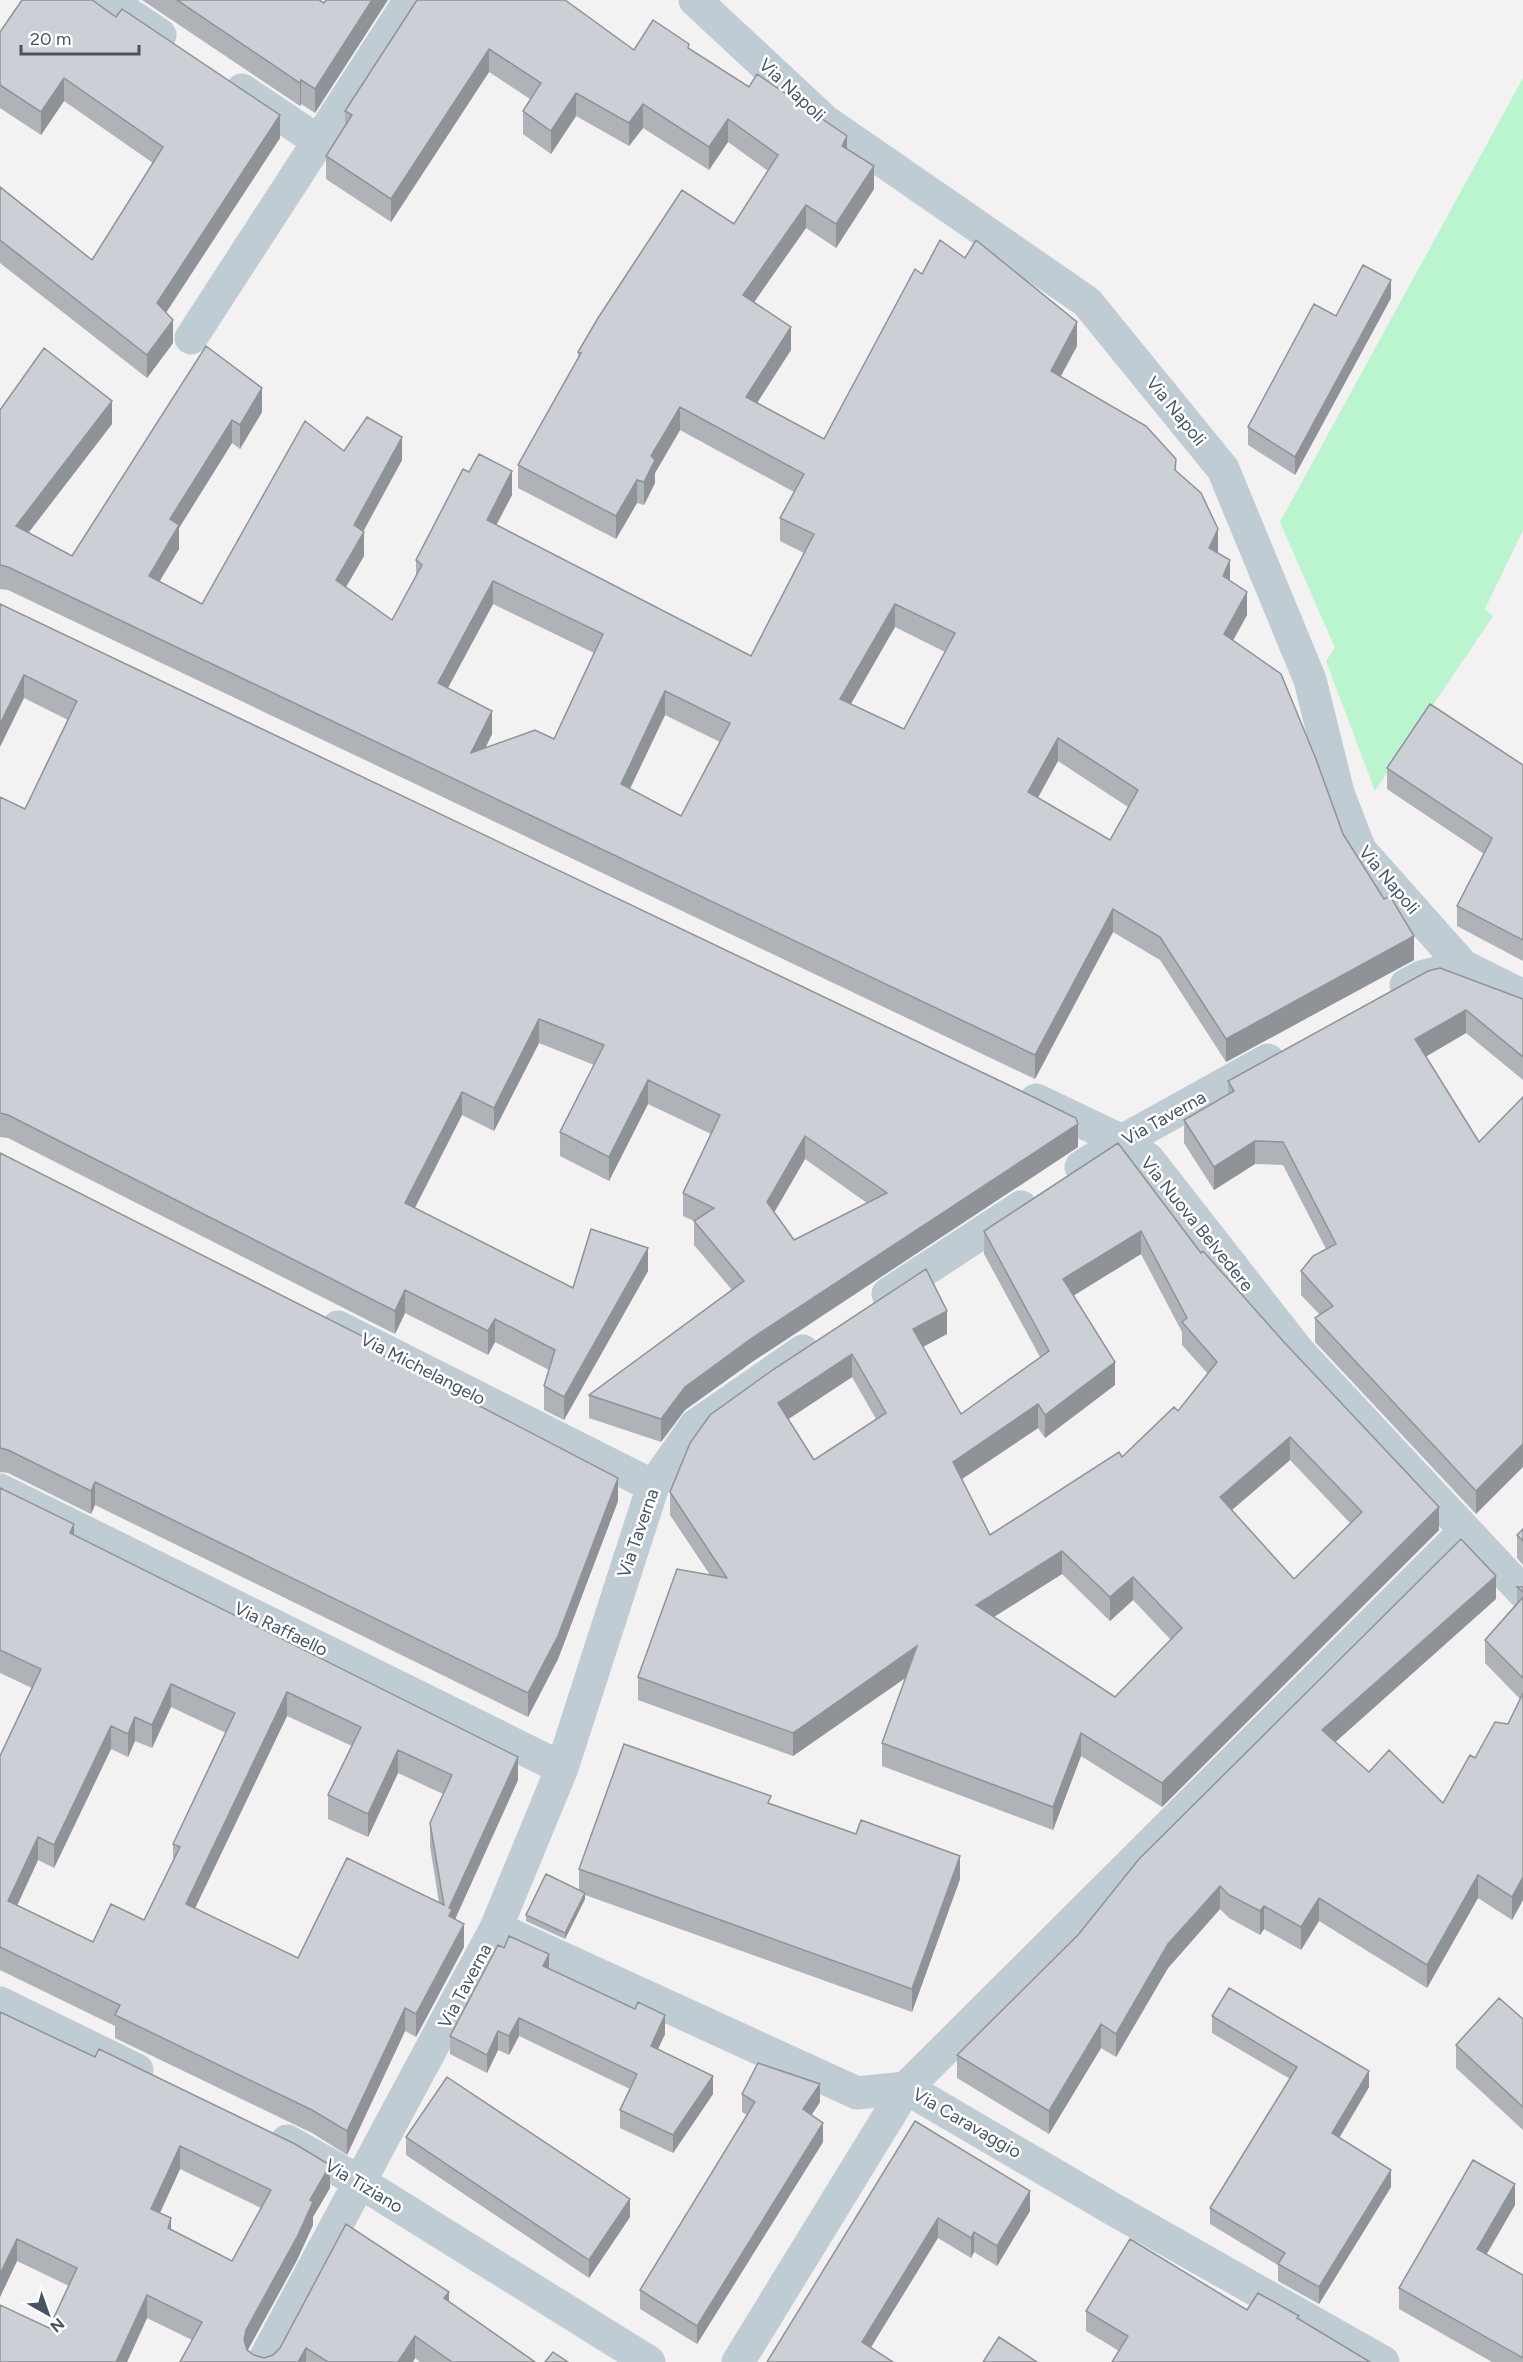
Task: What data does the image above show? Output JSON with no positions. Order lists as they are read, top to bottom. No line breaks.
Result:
{"streets":{"street":["Via Napoli","Via Taverna","Via Nuova Belvedere","Via Michelangelo","Via Raffaello","Via Caravaggio","Via Tiziano"]},"crossings":[["Via Taverna","Via Nuova Belvedere"],["Via Taverna","Via Michelangelo"],["Via Taverna","Via Raffaello"],["Via Taverna","Via Caravaggio"],["Via Taverna","Via Tiziano"]],"scale_bar":"20 m","north":"bottom right"}
